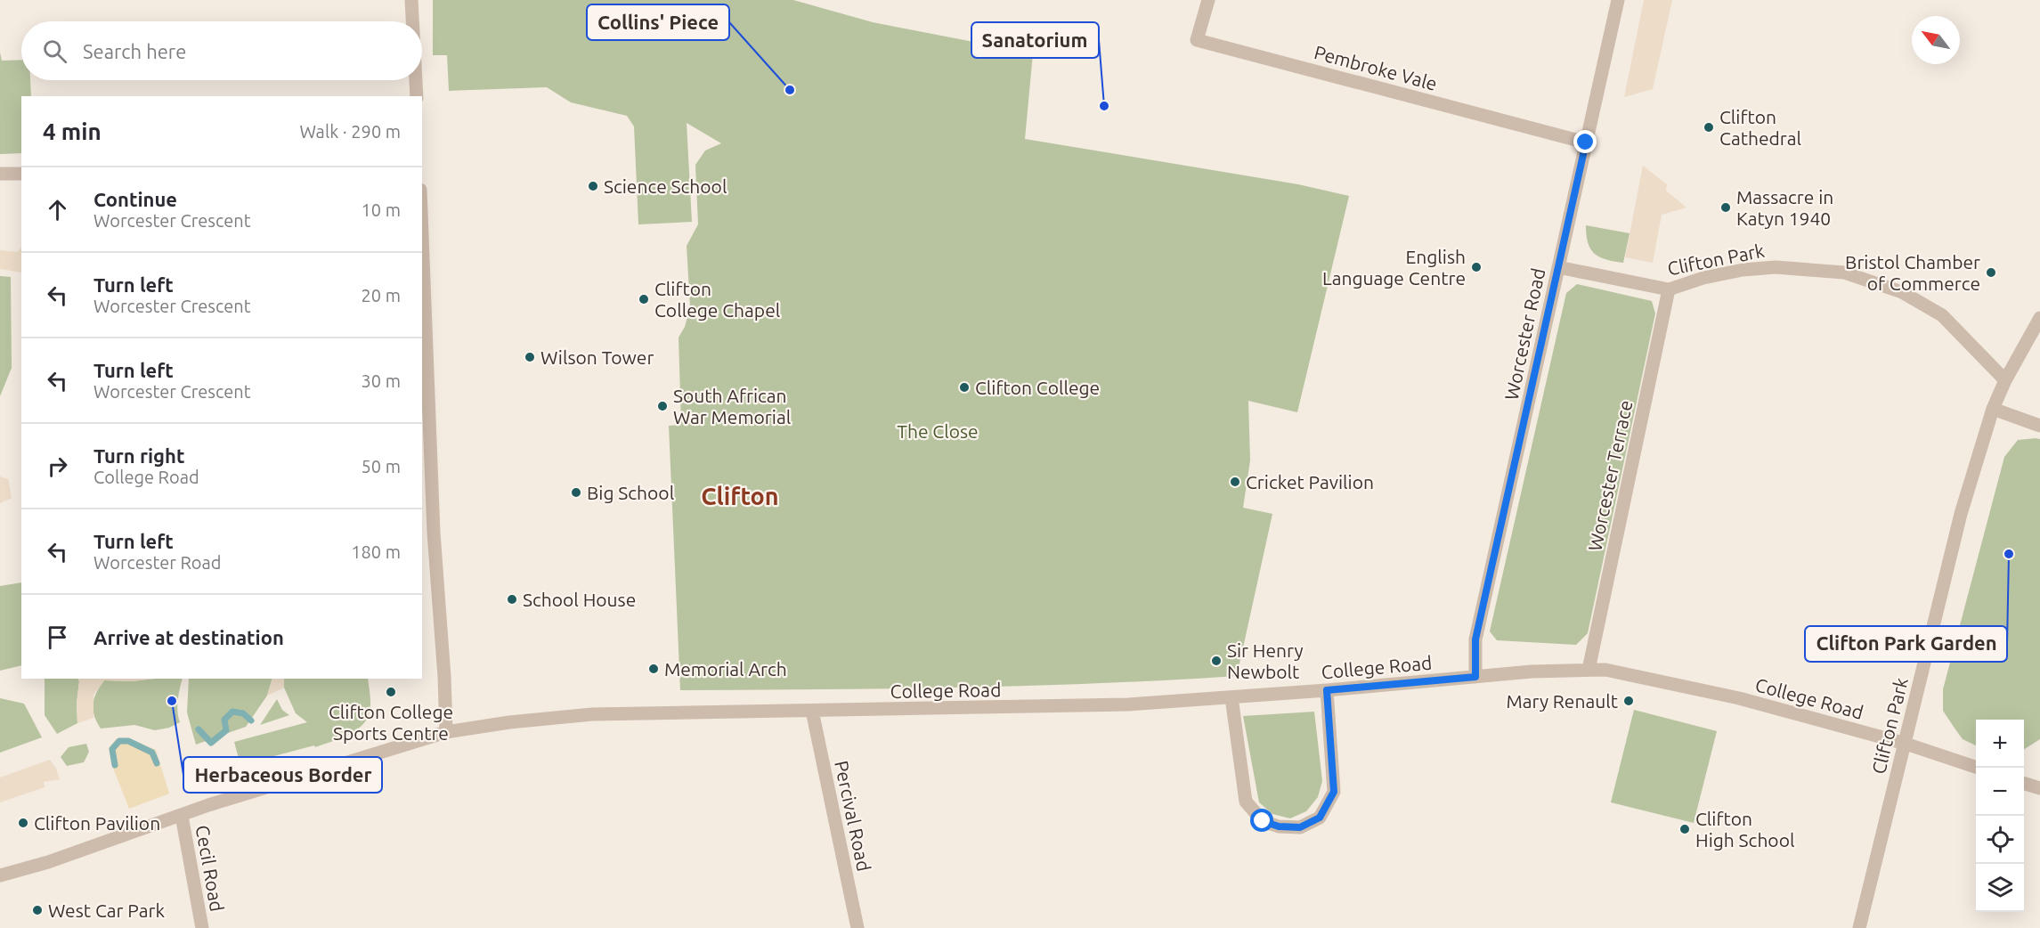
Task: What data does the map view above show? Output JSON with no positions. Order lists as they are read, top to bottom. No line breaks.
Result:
{"streets":{"street":["Pembroke Vale","Clifton Park","Worcester Road","Worcester Terrace","College Road","Percival Road","Cecil Road"]},"crossings":[["Pembroke Vale","Worcester Road"],["Clifton Park","Worcester Road"],["Clifton Park","Worcester Terrace"],["Clifton Park","College Road"],["Worcester Road","College Road"],["Worcester Terrace","College Road"],["College Road","Percival Road"],["College Road","Cecil Road"]],"districts":["Clifton"],"parks":["The Close"],"places":["Collins' Piece","Sanatorium","Clifton Cathedral","Science School","Massacre in Katyn 1940","English Language Centre","Bristol Chamber of Commerce","Clifton College Chapel","Wilson Tower","Clifton College","South African War Memorial","Cricket Pavilion","Big School","Clifton Park Garden","School House","Sir Henry Newbolt","Memorial Arch","Clifton College Sports Centre","Herbaceous Border","Mary Renault","Clifton Pavilion","Clifton High School","West Car Park"],"north":"top left","page":{"search":"Search here","heading":["4 min","Walk · 290 m"],"list":[["Continue","Worcester Crescent","10 m"],["Turn left","Worcester Crescent","20 m"],["Turn left","Worcester Crescent","30 m"],["Turn right","College Road","50 m"],["Turn left","Worcester Road","180 m"],"Arrive at destination"],"map_buttons":["+","−"]}}
